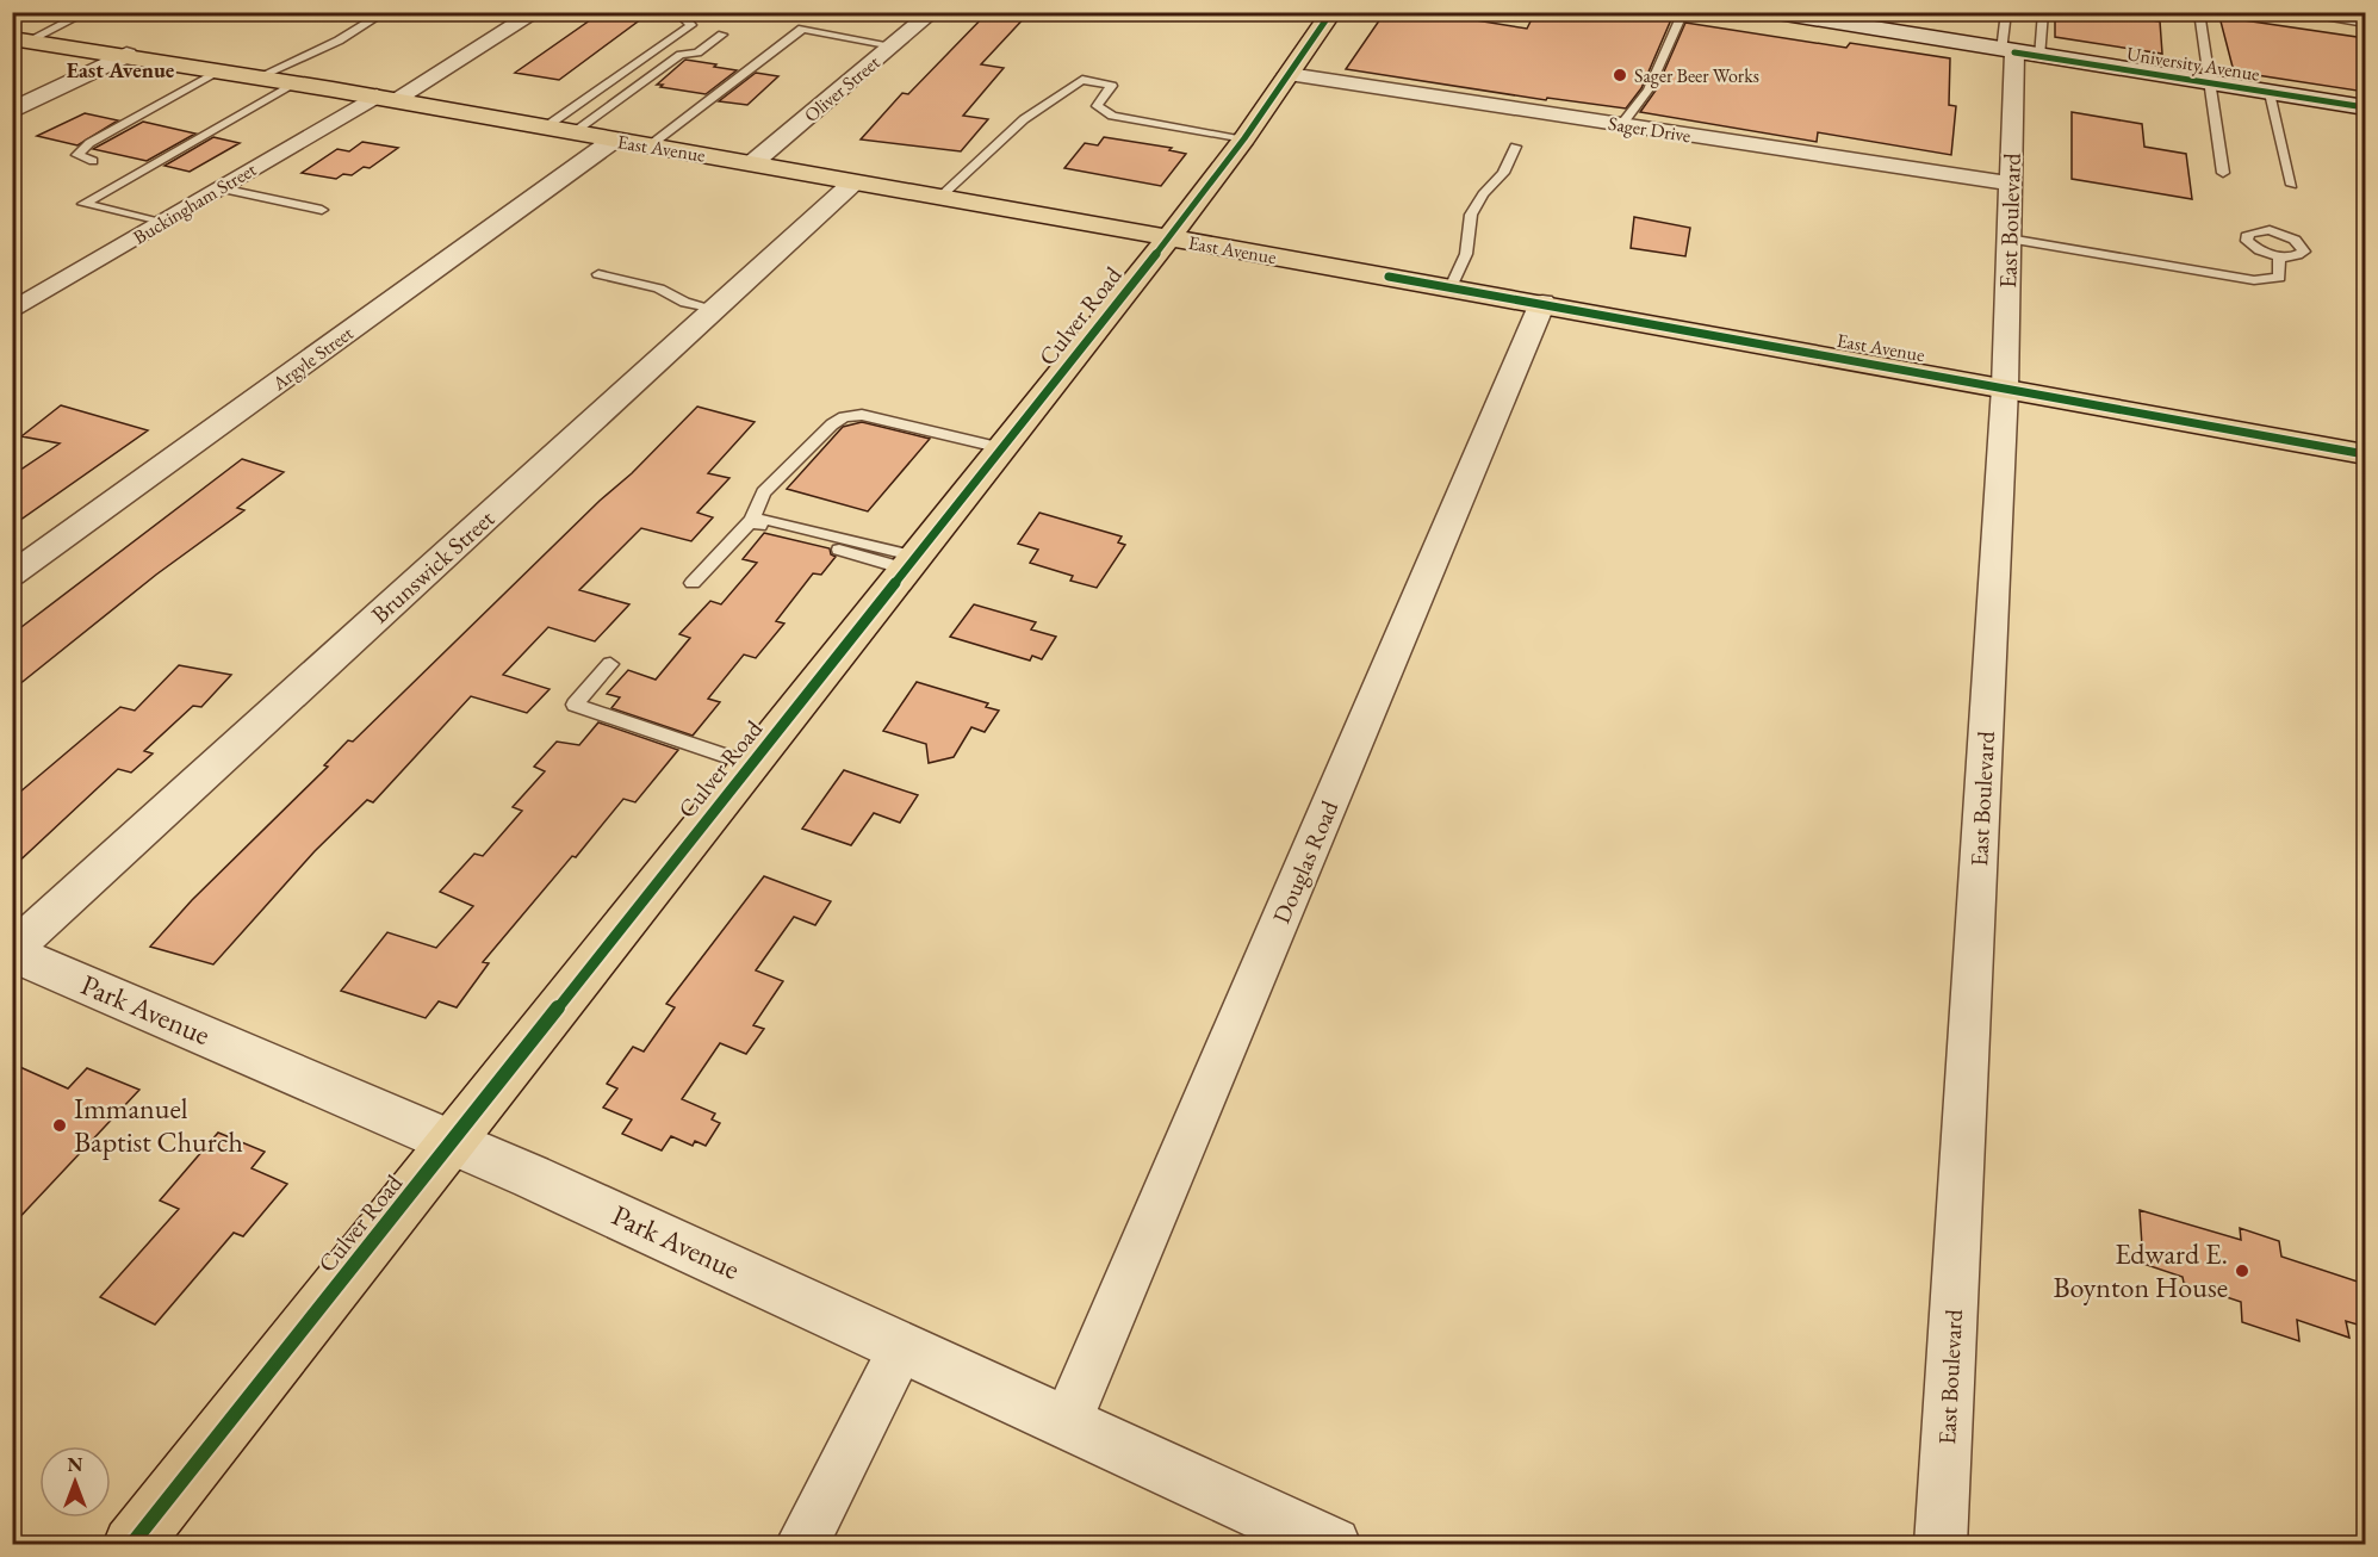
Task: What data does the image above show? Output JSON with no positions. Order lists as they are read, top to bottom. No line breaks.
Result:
{"streets":{"main road":["East Avenue","Culver Road"],"street":["University Avenue","Oliver Street","Sager Drive","Buckingham Street","East Boulevard","Argyle Street","Brunswick Street","Douglas Road","Park Avenue"]},"crossings":[["University Avenue","East Boulevard"],["Oliver Street","East Avenue"],["Sager Drive","East Boulevard"],["Sager Drive","Culver Road"],["East Avenue","Buckingham Street"],["East Avenue","East Boulevard"],["East Avenue","Culver Road"],["East Avenue","Argyle Street"],["East Avenue","Brunswick Street"],["East Avenue","Douglas Road"],["Culver Road","Park Avenue"],["Brunswick Street","Park Avenue"],["Douglas Road","Park Avenue"]],"districts":["East Avenue"],"places":["Sager Beer Works","Immanuel Baptist Church","Edward E. Boynton House"],"north":"top"}
